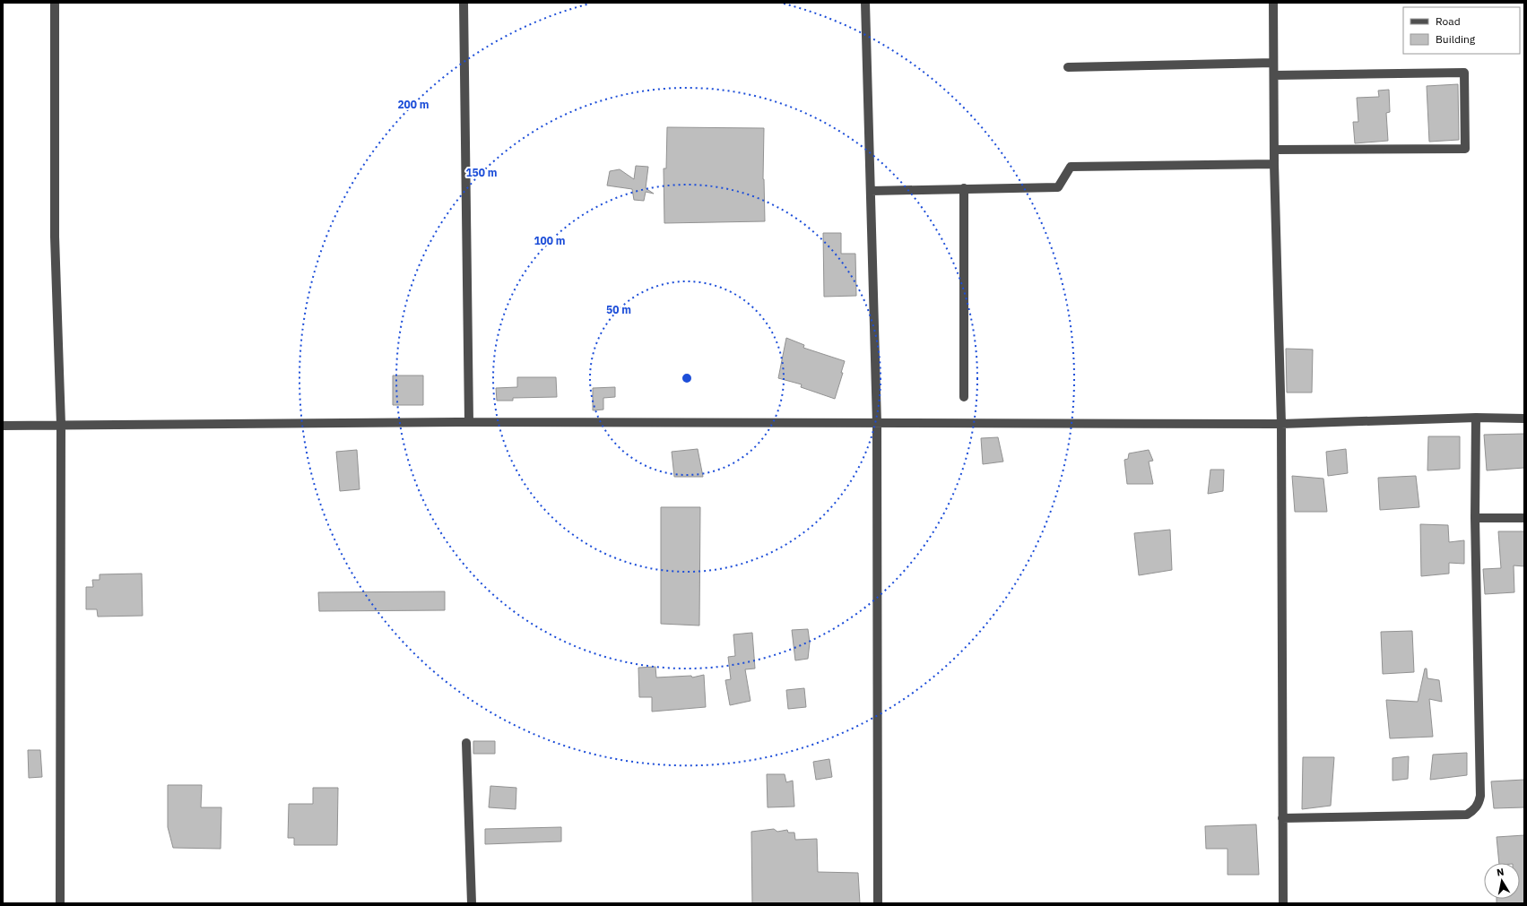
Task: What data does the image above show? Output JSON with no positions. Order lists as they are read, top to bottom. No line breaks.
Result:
{"legend":["Road","Building"],"north":"top","rings":["200 m","150 m","100 m","50 m"]}
